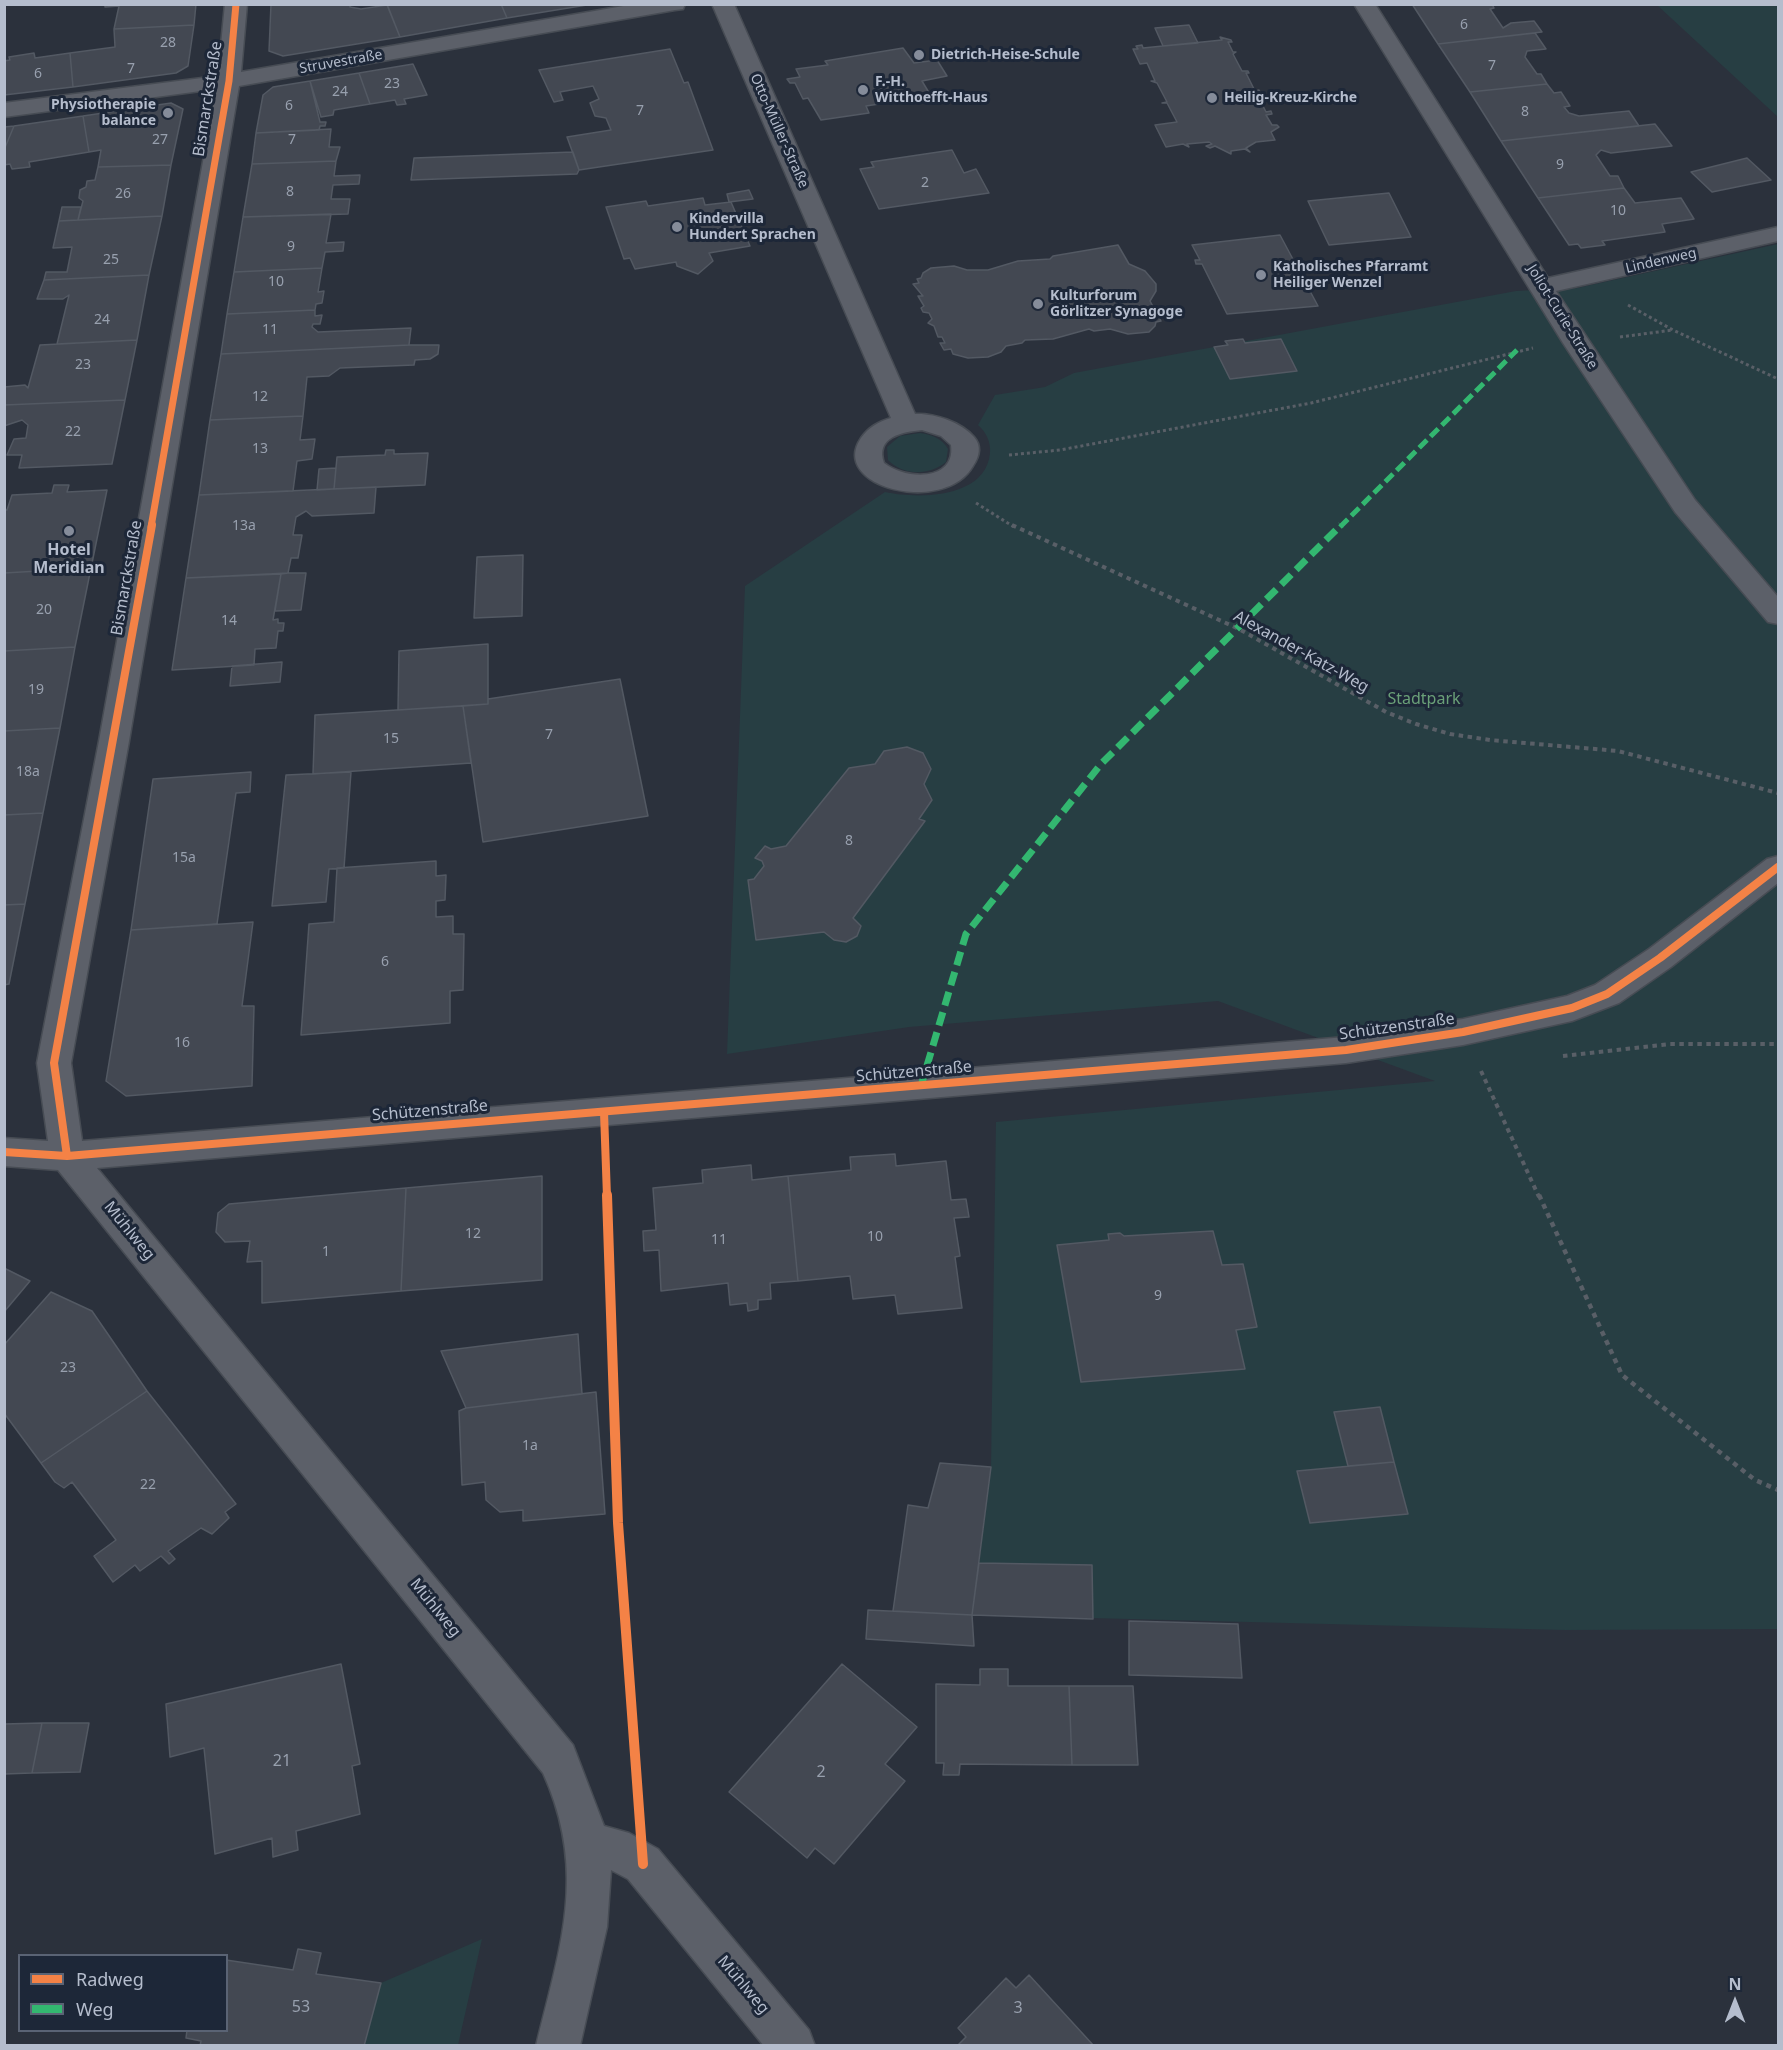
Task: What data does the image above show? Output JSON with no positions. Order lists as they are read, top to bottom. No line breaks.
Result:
{"streets":{"street":["Struvestraße","Bismarckstraße","Otto-Müller-Straße","Lindenweg","Joliot-Curie-Straße","Schützenstraße","Mühlweg"],"path":["Alexander-Katz-Weg"]},"crossings":[["Struvestraße","Bismarckstraße"],["Bismarckstraße","Schützenstraße"],["Bismarckstraße","Mühlweg"],["Otto-Müller-Straße","Alexander-Katz-Weg"],["Lindenweg","Joliot-Curie-Straße"],["Schützenstraße","Mühlweg"]],"parks":["Stadtpark"],"places":["Dietrich-Heise-Schule","F.-H. Witthoefft-Haus","Heilig-Kreuz-Kirche","Physiotherapie balance","Kindervilla Hundert Sprachen","Katholisches Pfarramt Heiliger Wenzel","Kulturforum Görlitzer Synagoge","Hotel Meridian"],"house_numbers":["6","28","7","7","6","23","24","6","7","8","27","7","9","2","8","26","10","9","25","10","24","11","23","12","22","13","13a","20","14","19","7","15","18a","8","15a","6","16","12","10","11","1","9","23","1a","22","21","2","53","3"],"legend":["Radweg","Weg"],"north":"top"}
